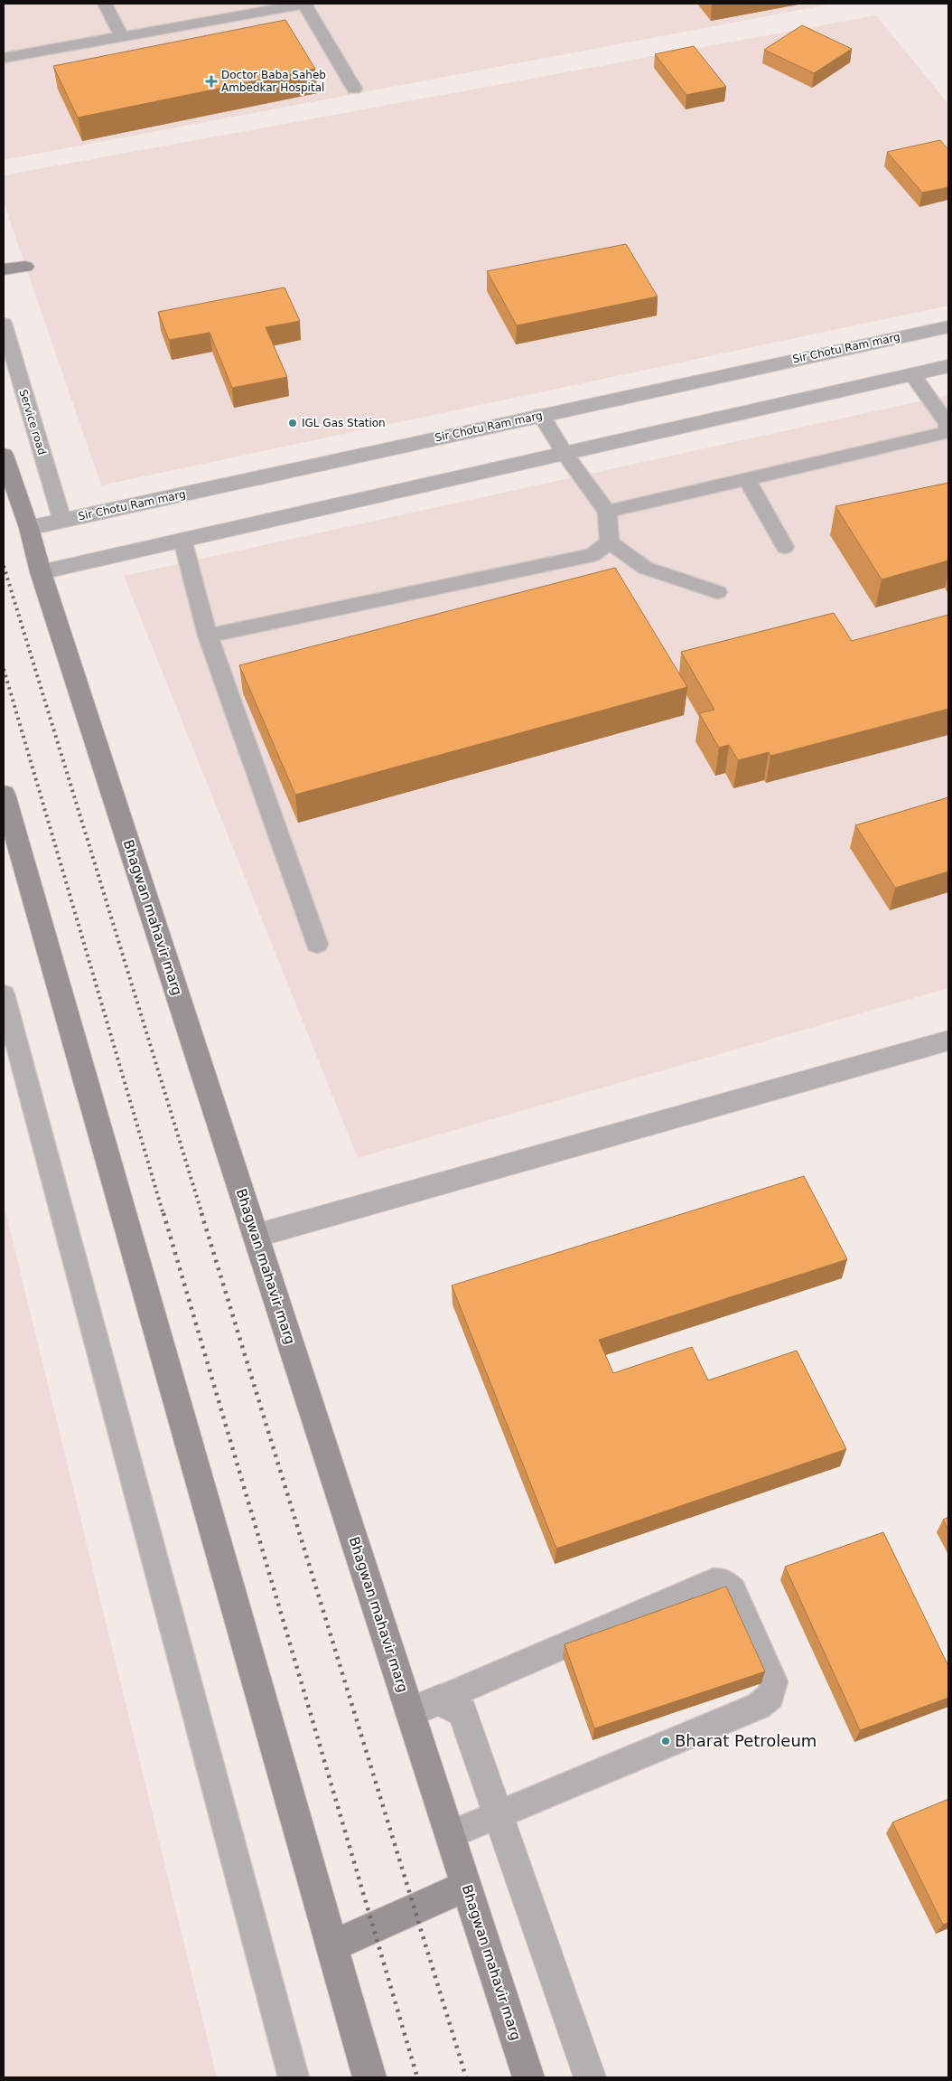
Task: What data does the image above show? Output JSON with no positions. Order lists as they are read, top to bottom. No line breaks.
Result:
{"streets":{"main road":["Bhagwan mahavir marg"],"street":["Sir Chotu Ram marg"],"lane":["Service road"]},"crossings":[["Sir Chotu Ram marg","Service road"],["Sir Chotu Ram marg","Bhagwan mahavir marg"]],"places":{"health":["Doctor Baba Saheb Ambedkar Hospital"],"other":["IGL Gas Station","Bharat Petroleum"]}}
